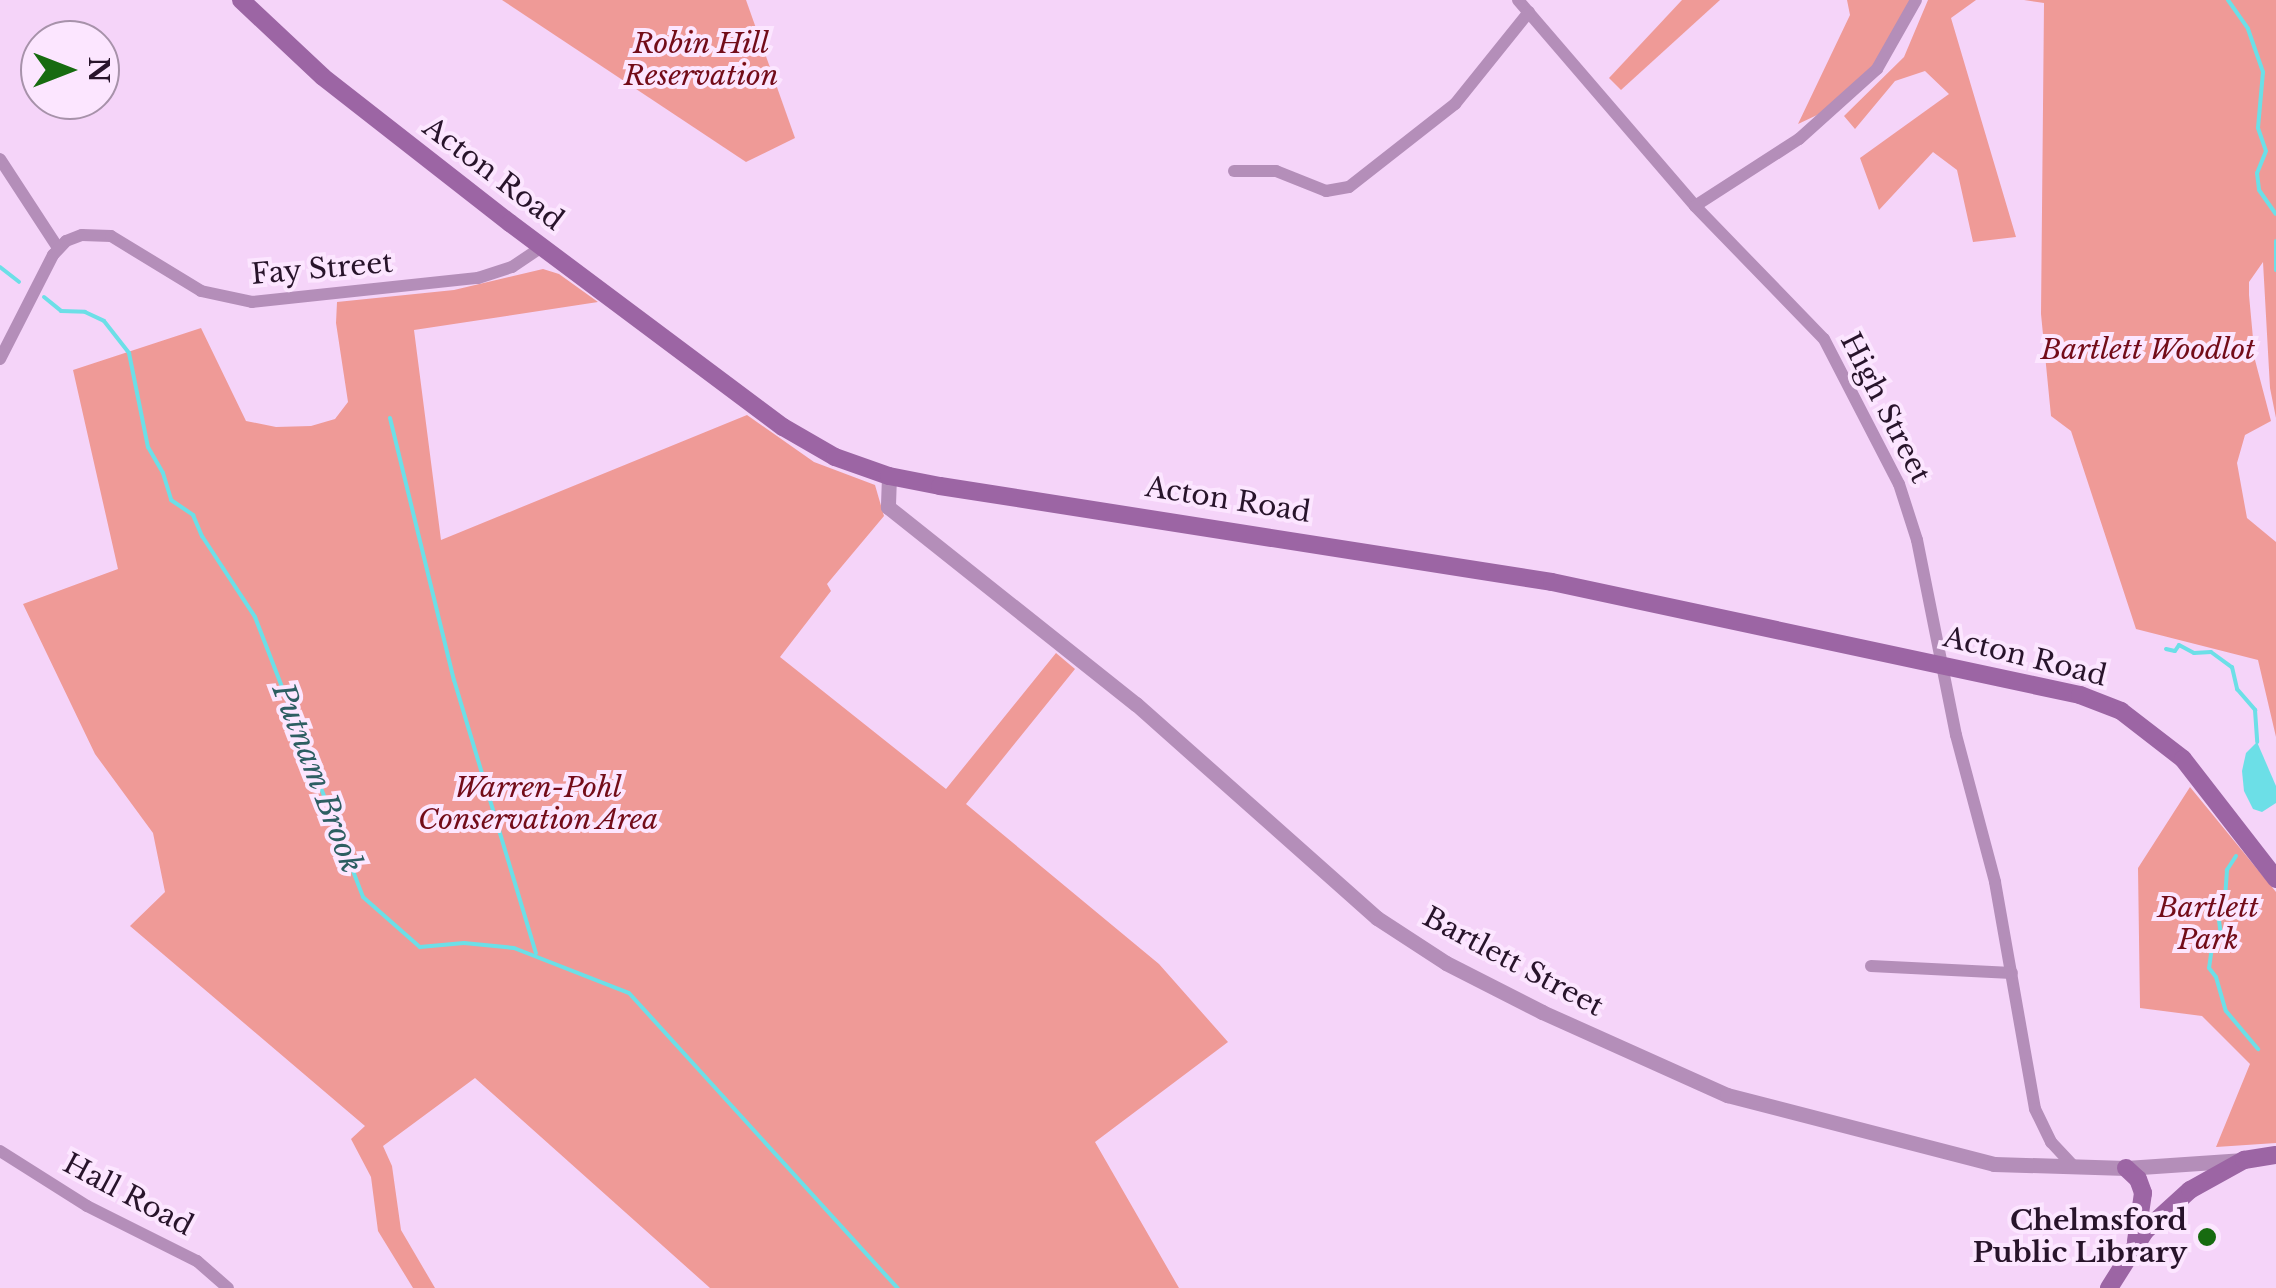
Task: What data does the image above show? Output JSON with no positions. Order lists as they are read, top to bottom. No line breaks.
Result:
{"streets":{"main road":["Acton Road","Bartlett Street"],"street":["Fay Street","High Street","Hall Road"]},"crossings":[["Acton Road","Fay Street"],["Acton Road","High Street"],["Acton Road","Bartlett Street"],["High Street","Bartlett Street"]],"water":["Putnam Brook"],"parks":["Robin Hill Reservation","Bartlett Woodlot","Warren-Pohl Conservation Area","Bartlett Park"],"places":["Chelmsford Public Library"],"north":"right"}
